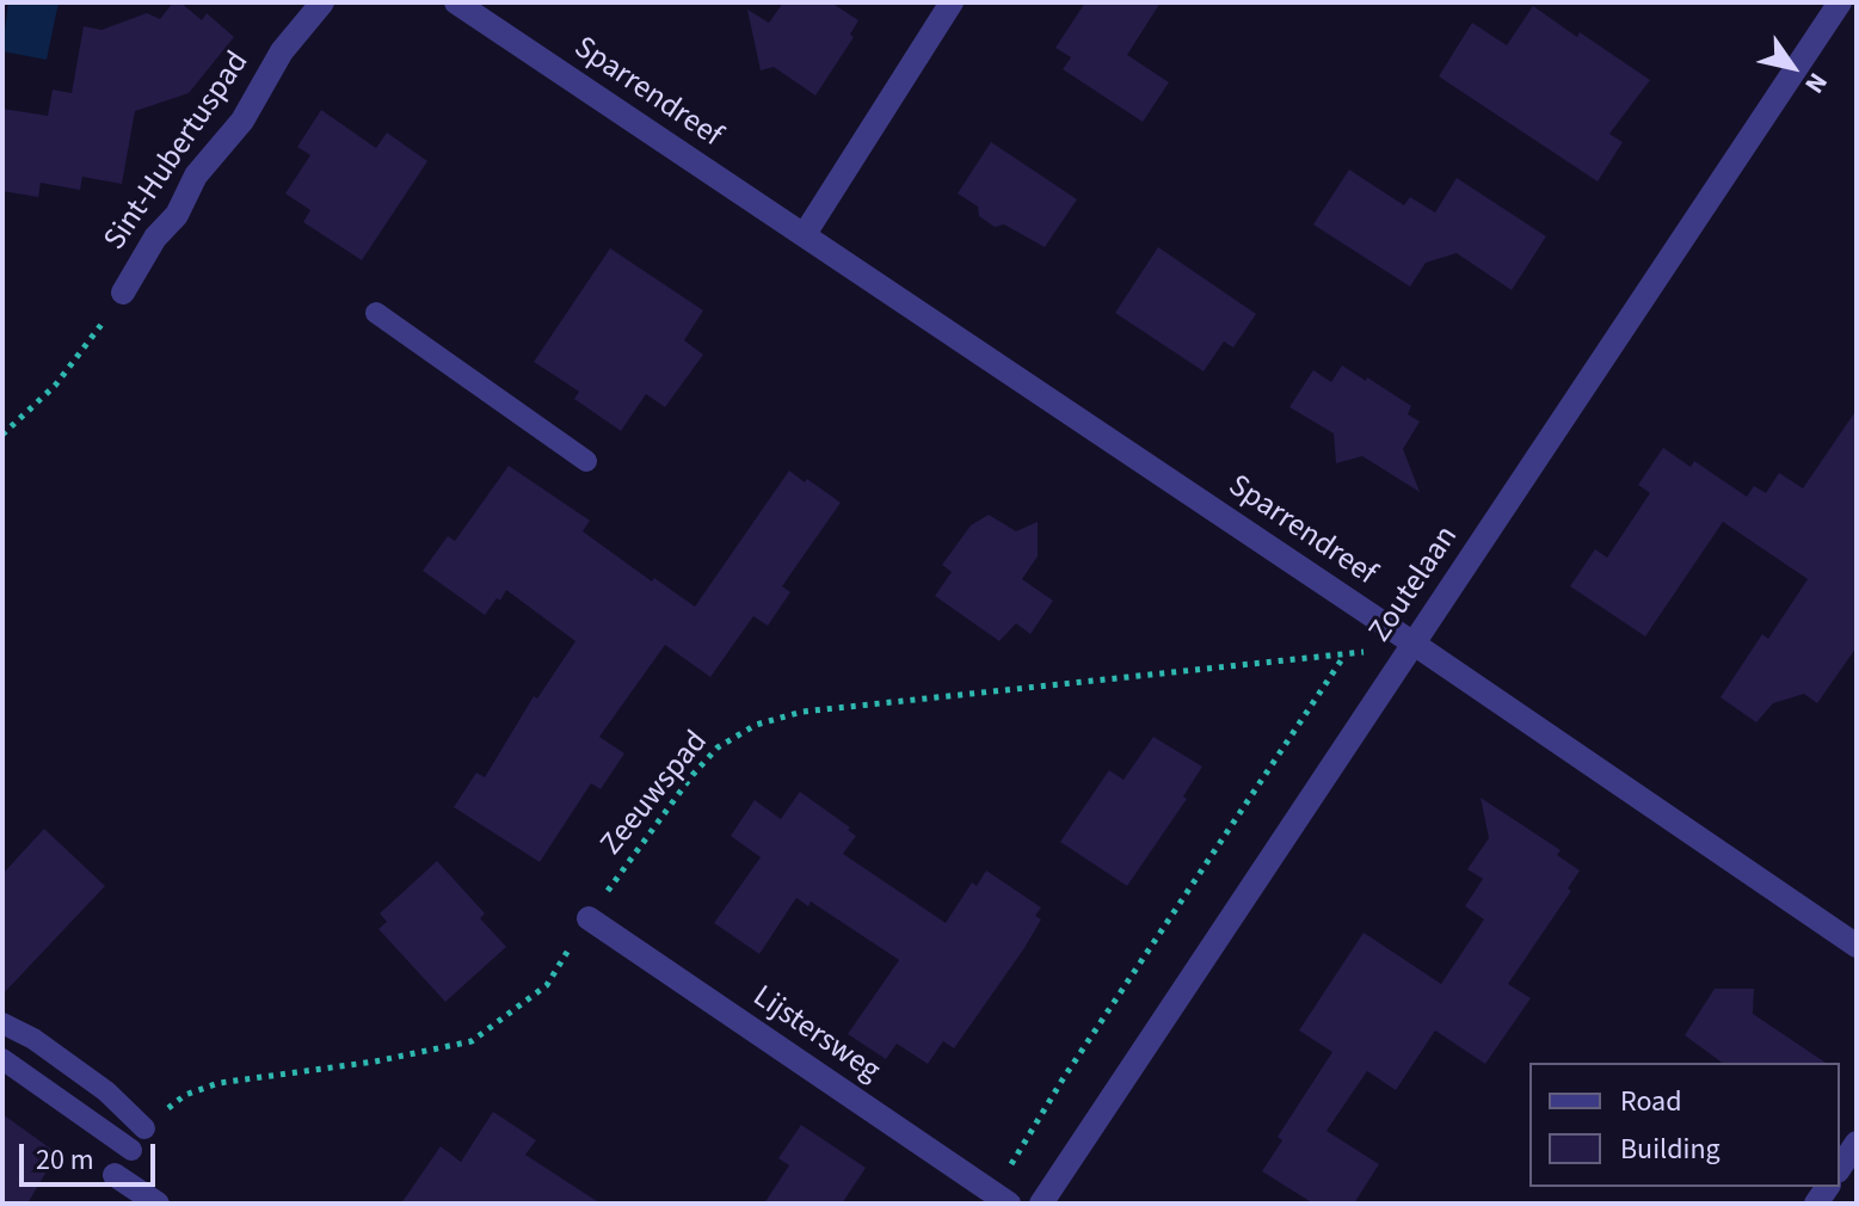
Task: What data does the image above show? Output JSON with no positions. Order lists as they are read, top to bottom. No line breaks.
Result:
{"streets":{"street":["Sparrendreef","Sint-Hubertuspad","Zoutelaan","Lijstersweg"],"path":["Zeeuwspad"]},"crossings":[["Sparrendreef","Zoutelaan"],["Zeeuwspad","Lijstersweg"]],"legend":["Road","Building"],"scale_bar":"20 m","north":"bottom right"}
